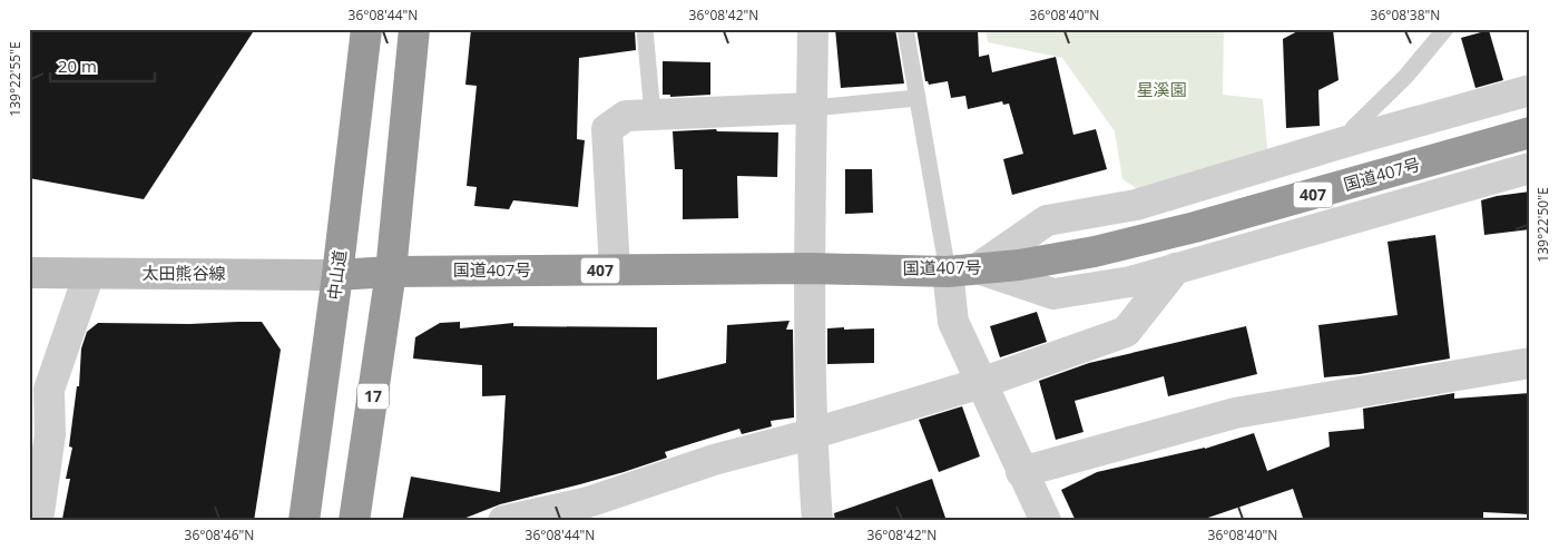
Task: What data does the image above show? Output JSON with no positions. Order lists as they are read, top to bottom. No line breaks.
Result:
{"streets":{"highway":["国道407号","407","中山道","17"],"main road":["太田熊谷線"]},"crossings":[["国道407号","太田熊谷線"],["国道407号","中山道"],["国道407号","17"],["太田熊谷線","中山道"]],"parks":["星溪園"],"scale_bar":"20 m","coordinates":["36°08'44\"N","36°08'42\"N","36°08'40\"N","36°08'38\"N","139°22'55\"E","139°22'50\"E","36°08'46\"N"]}
